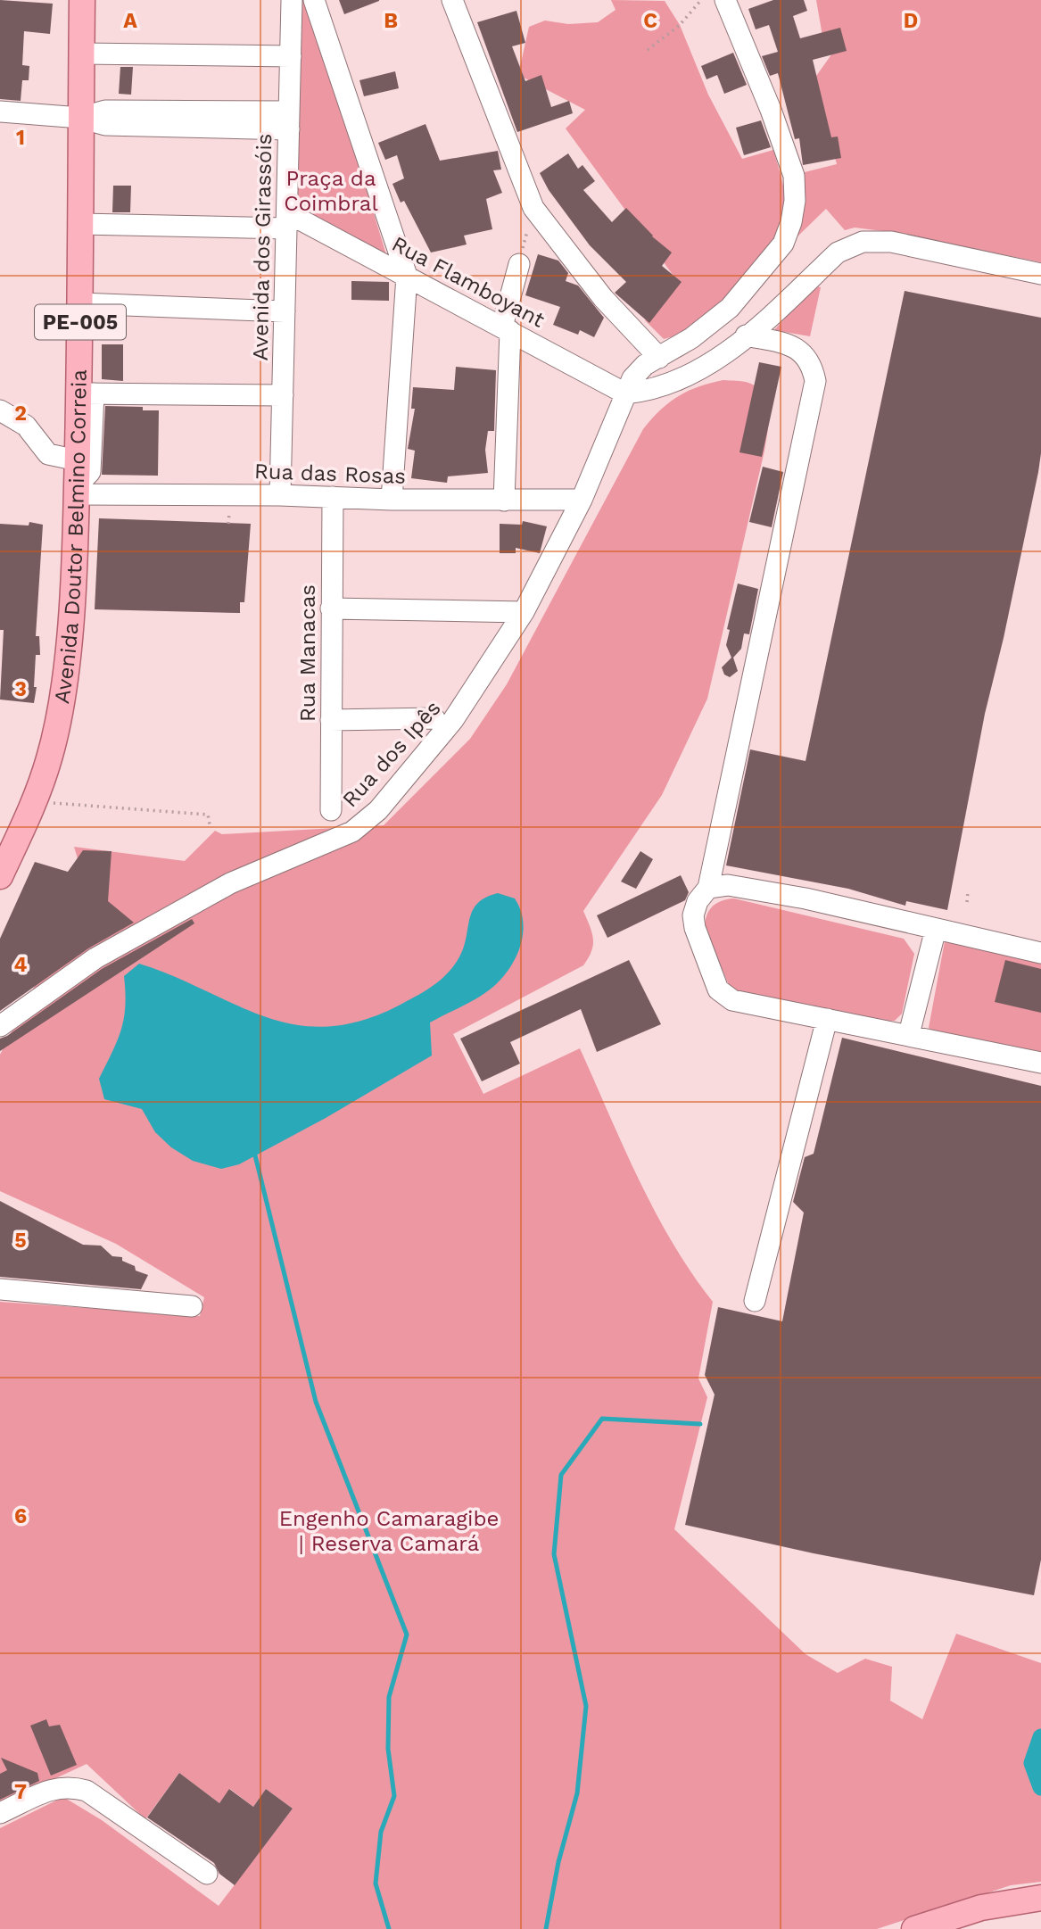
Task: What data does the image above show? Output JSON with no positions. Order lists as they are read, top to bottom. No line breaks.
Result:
{"streets":{"main road":["PE-005","Avenida Doutor Belmino Correia"],"street":["Avenida dos Girassóis","Rua Flamboyant","Rua das Rosas","Rua Manacas","Rua dos Ipês"]},"crossings":[["Avenida dos Girassóis","Rua Flamboyant"],["Avenida dos Girassóis","Rua das Rosas"],["Rua Flamboyant","Rua dos Ipês"],["Rua das Rosas","Avenida Doutor Belmino Correia"],["Rua das Rosas","Rua Manacas"],["Rua das Rosas","Rua dos Ipês"],["Rua Manacas","Rua dos Ipês"]],"parks":["Praça da Coimbral","Engenho Camaragibe | Reserva Camará"],"grid":{"columns":["A","B","C","D"],"rows":["1","2","3","4","5","6","7"]}}
